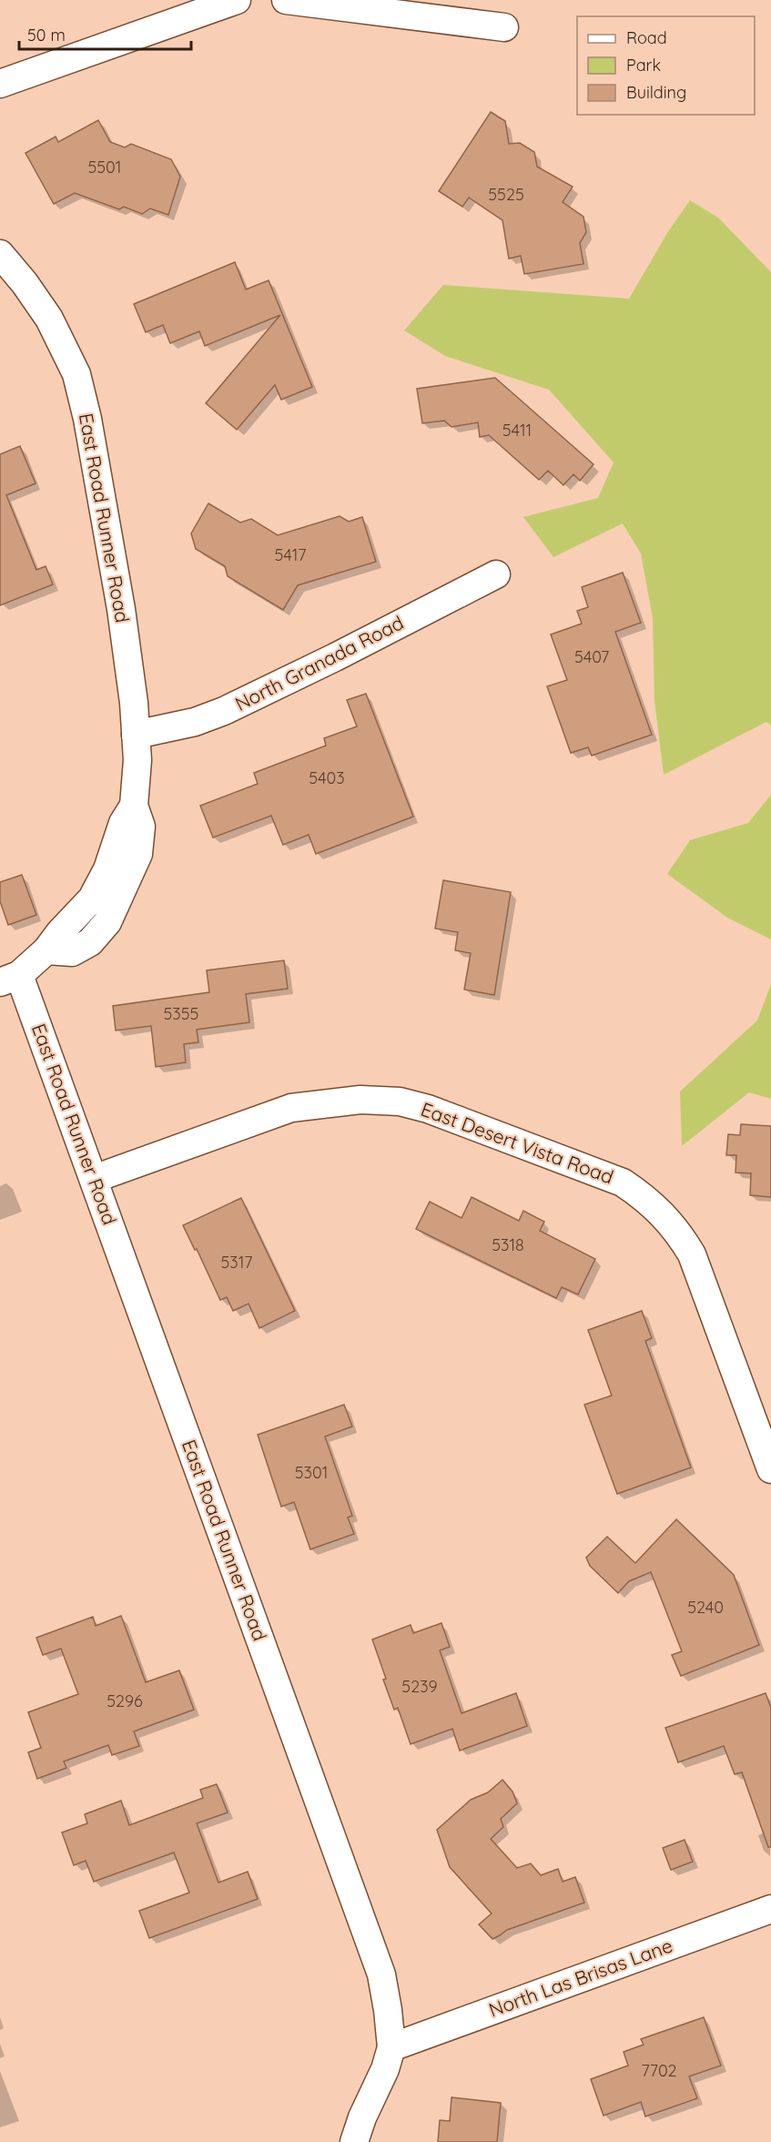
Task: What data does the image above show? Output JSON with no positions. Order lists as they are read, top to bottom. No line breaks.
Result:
{"streets":{"street":["East Road Runner Road","North Granada Road","East Desert Vista Road","North Las Brisas Lane"]},"crossings":[["East Road Runner Road","North Granada Road"],["East Road Runner Road","East Desert Vista Road"],["East Road Runner Road","North Las Brisas Lane"]],"house_numbers":["5501","5525","5411","5417","5407","5403","5355","5318","5317","5301","5240","5239","5296","7702"],"legend":["Road","Park","Building"],"scale_bar":"50 m"}
